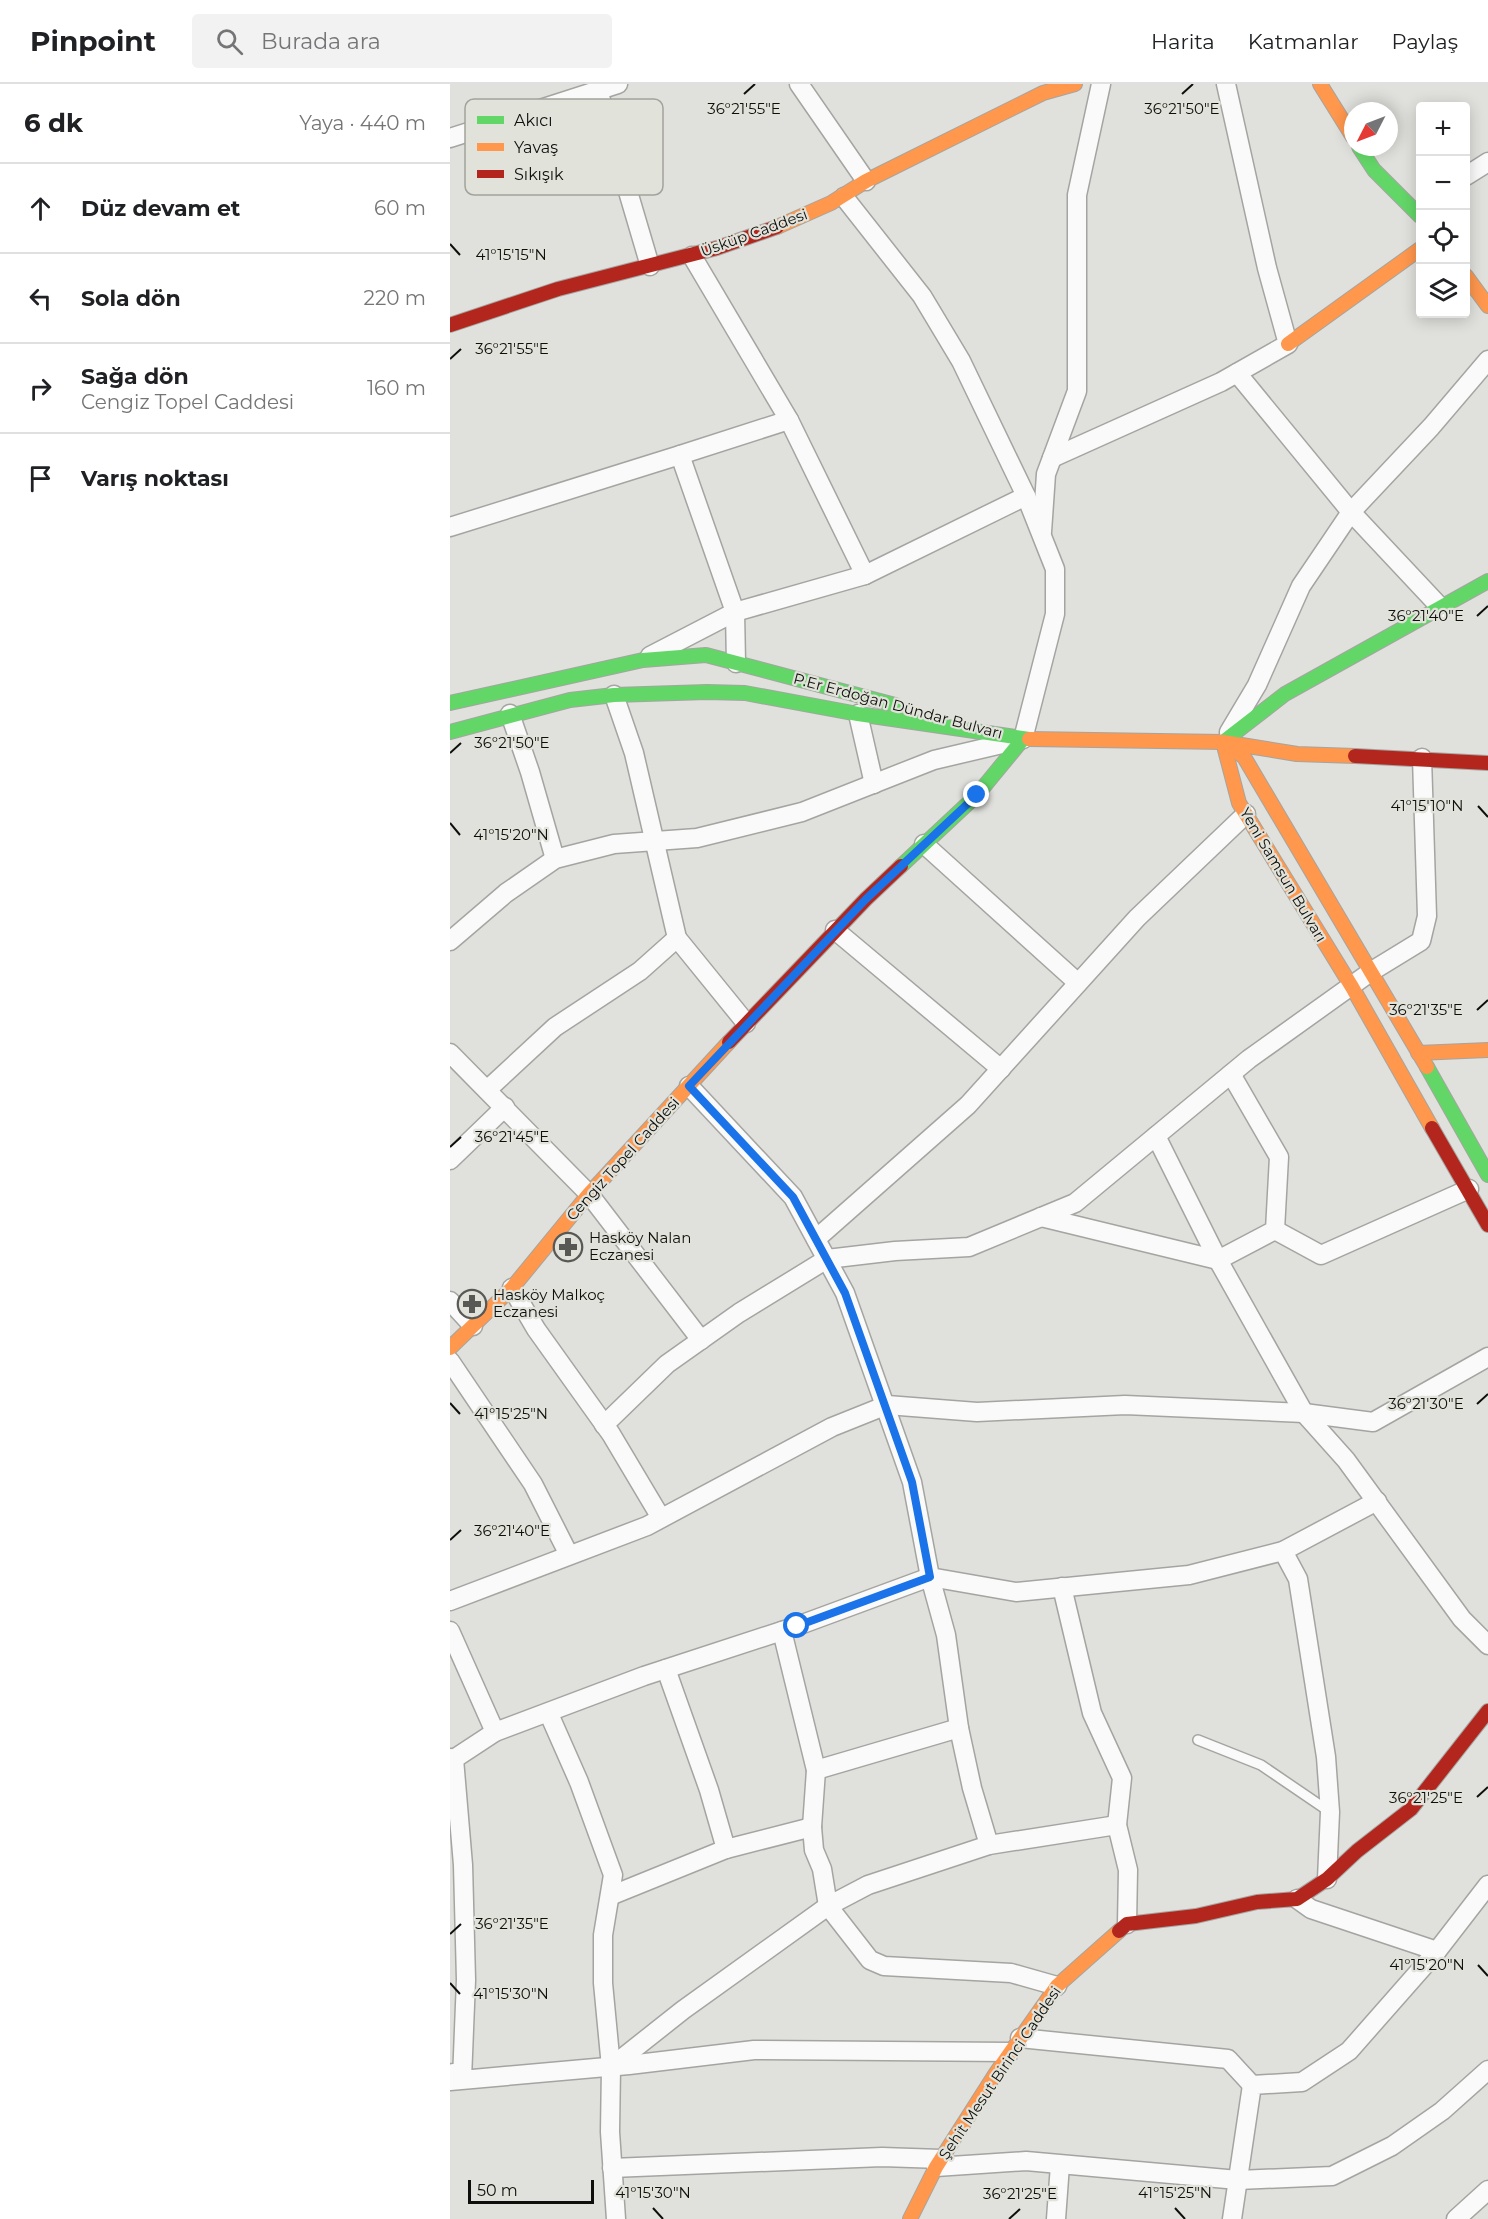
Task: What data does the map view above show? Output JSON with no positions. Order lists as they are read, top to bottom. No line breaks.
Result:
{"streets":{"main road":["Üsküp Caddesi","P.Er Erdoğan Dündar Bulvarı","Yeni Samsun Bulvarı","Cengiz Topel Caddesi","Şehit Mesut Birinci Caddesi"]},"crossings":[["P.Er Erdoğan Dündar Bulvarı","Cengiz Topel Caddesi"]],"places":{"pharmacy":["Hasköy Nalan Eczanesi","Hasköy Malkoç Eczanesi"]},"legend":["Akıcı","Yavaş","Sıkışık"],"scale_bar":"50 m","north":"bottom left","page":{"header":"Pinpoint","search":"Burada ara","nav":["Harita","Katmanlar","Paylaş"],"heading":["6 dk","Yaya · 440 m"],"map_buttons":["+","−"],"list":[["Düz devam et","60 m"],["Sola dön","220 m"],["Sağa dön","Cengiz Topel Caddesi","160 m"],"Varış noktası"],"scale":"50 m"},"coordinates":["36°21'50\"E","36°21'55\"E","41°15'15\"N","36°21'40\"E","41°15'10\"N","41°15'20\"N","36°21'35\"E","36°21'45\"E","36°21'30\"E","41°15'25\"N","36°21'25\"E","41°15'30\"N"]}
